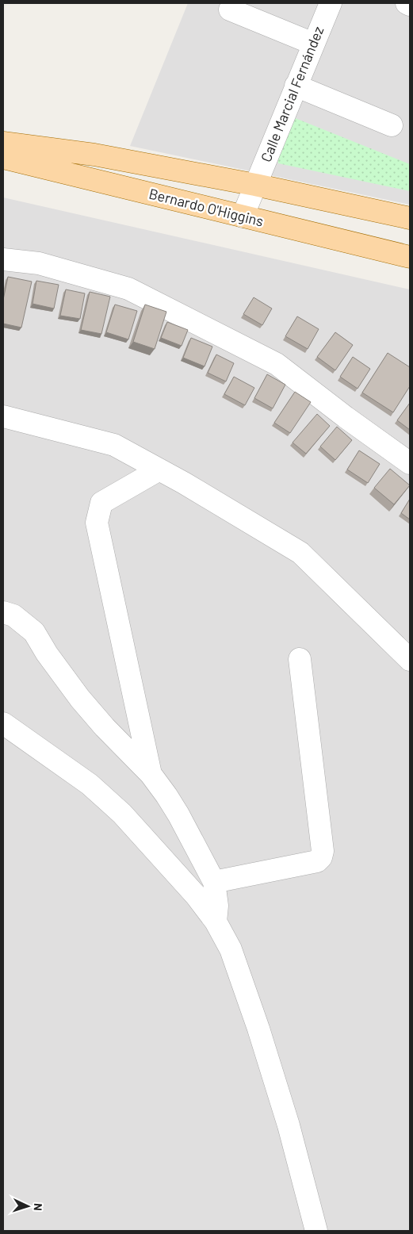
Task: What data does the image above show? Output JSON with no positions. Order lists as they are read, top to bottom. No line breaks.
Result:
{"streets":{"main road":["Bernardo O'Higgins"],"street":["Calle Marcial Fernández"]},"crossings":[["Calle Marcial Fernández","Bernardo O'Higgins"]],"north":"right"}
